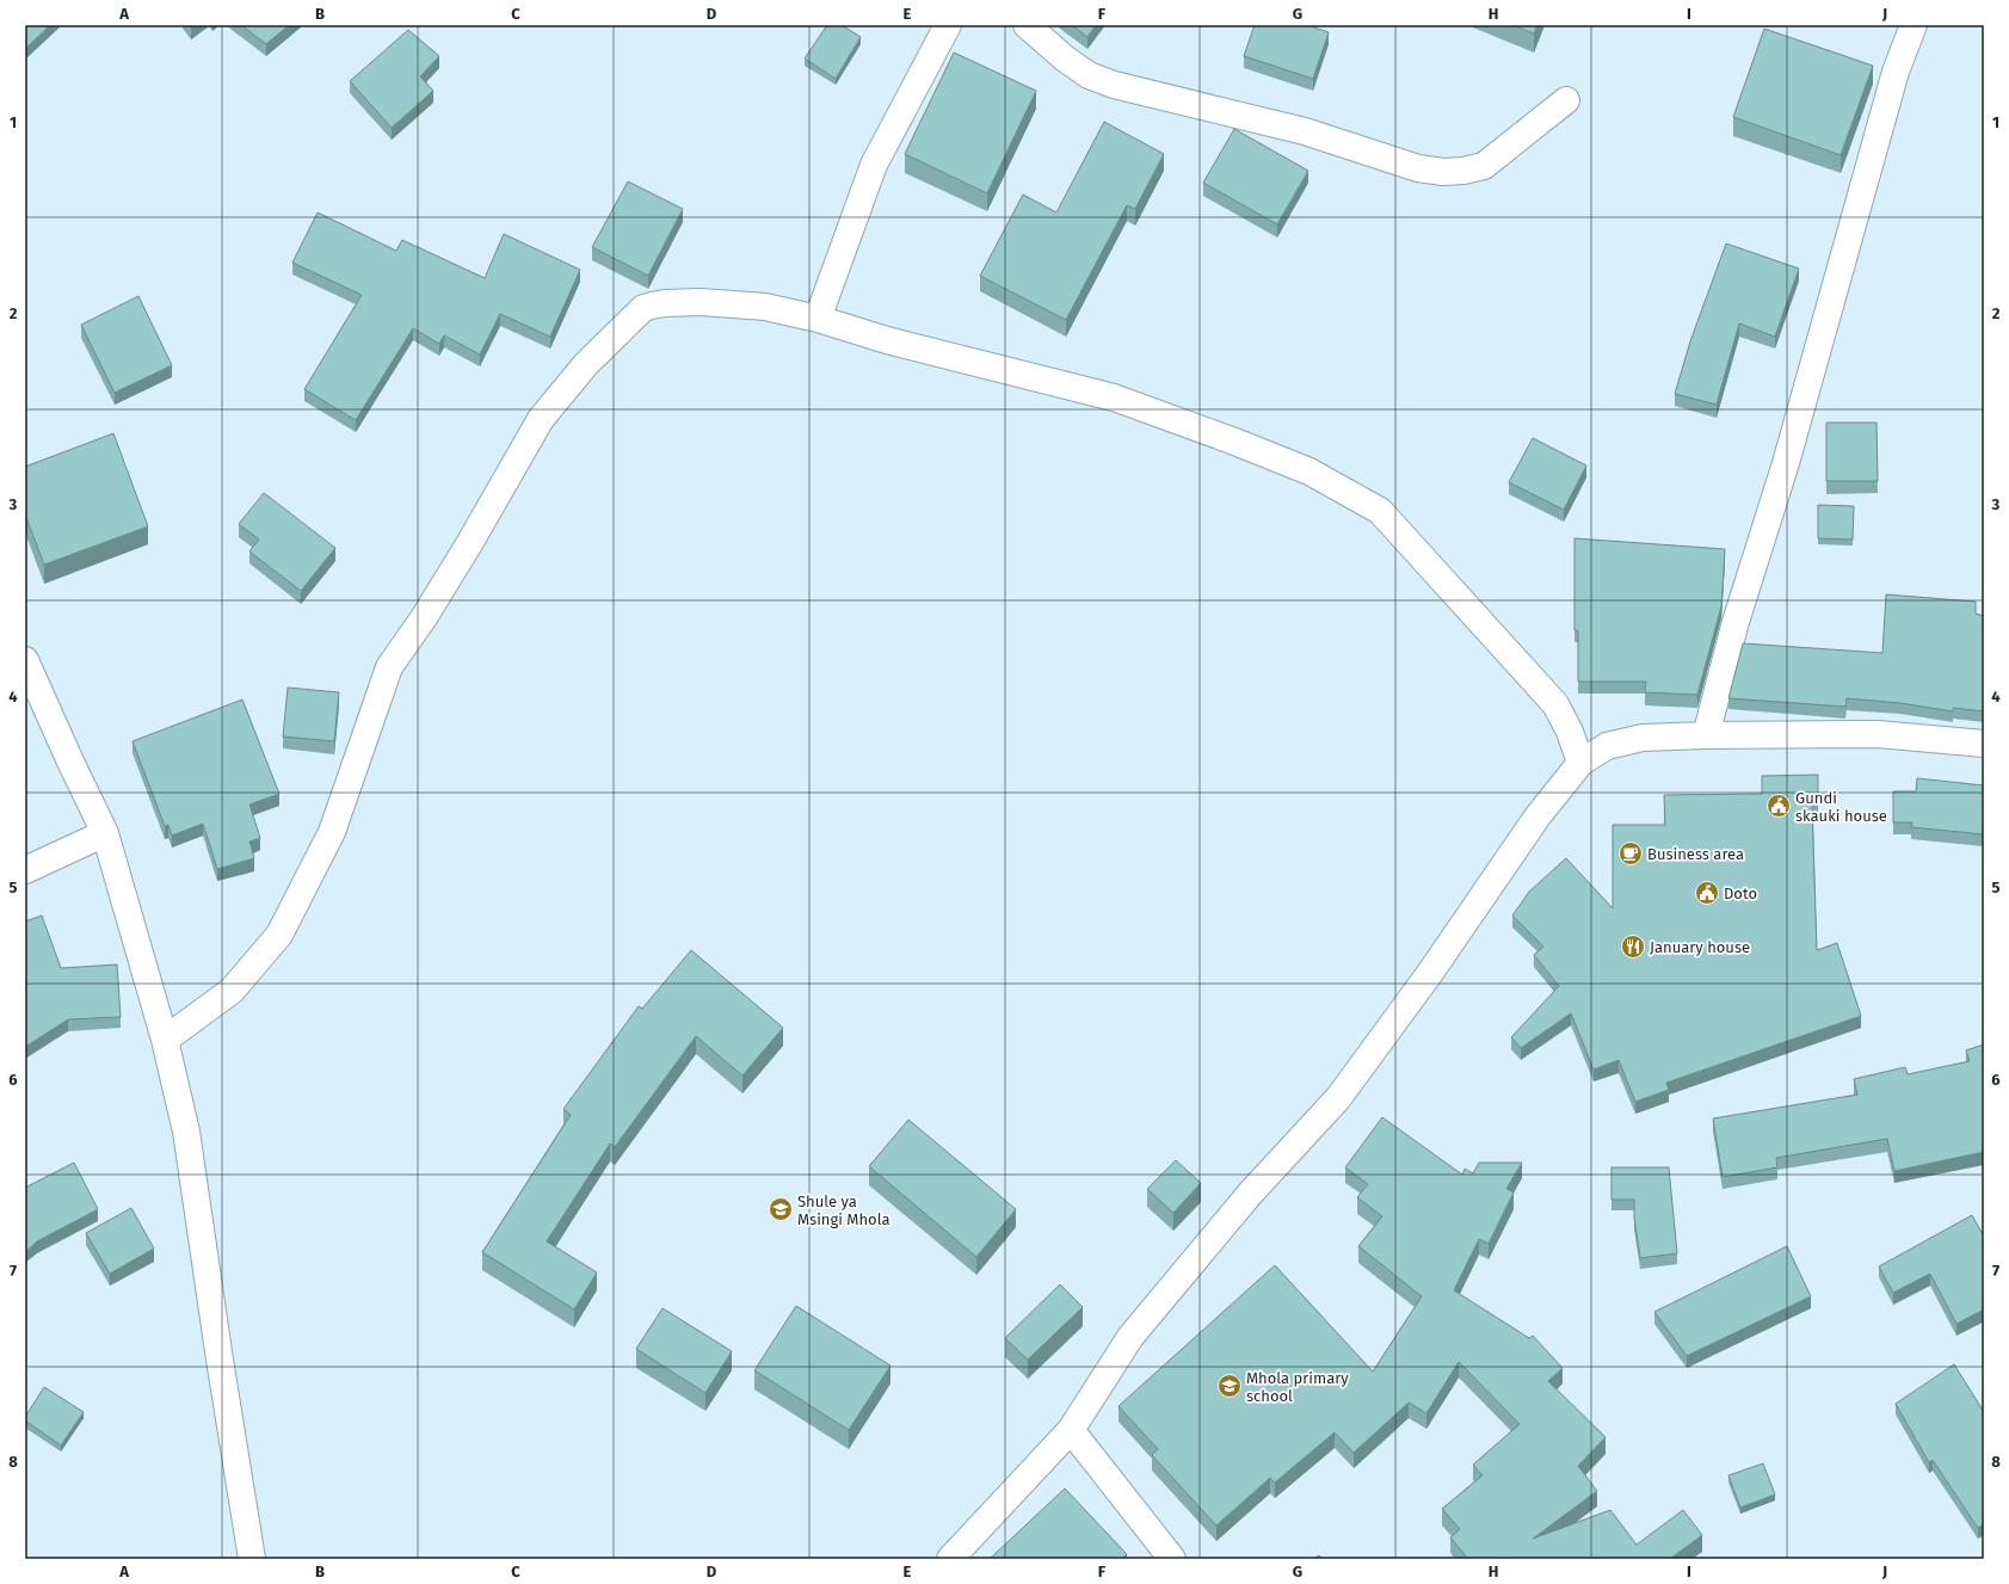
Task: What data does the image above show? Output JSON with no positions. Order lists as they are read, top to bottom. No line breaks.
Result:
{"places":{"public building":["Gundi skauki house","Doto"],"cafe":["Business area"],"restaurant":["January house"],"school or university":["Shule ya Msingi Mhola","Mhola primary school"]},"grid":{"columns":["A","B","C","D","E","F","G","H","I","J"],"rows":["1","2","3","4","5","6","7","8"]}}
